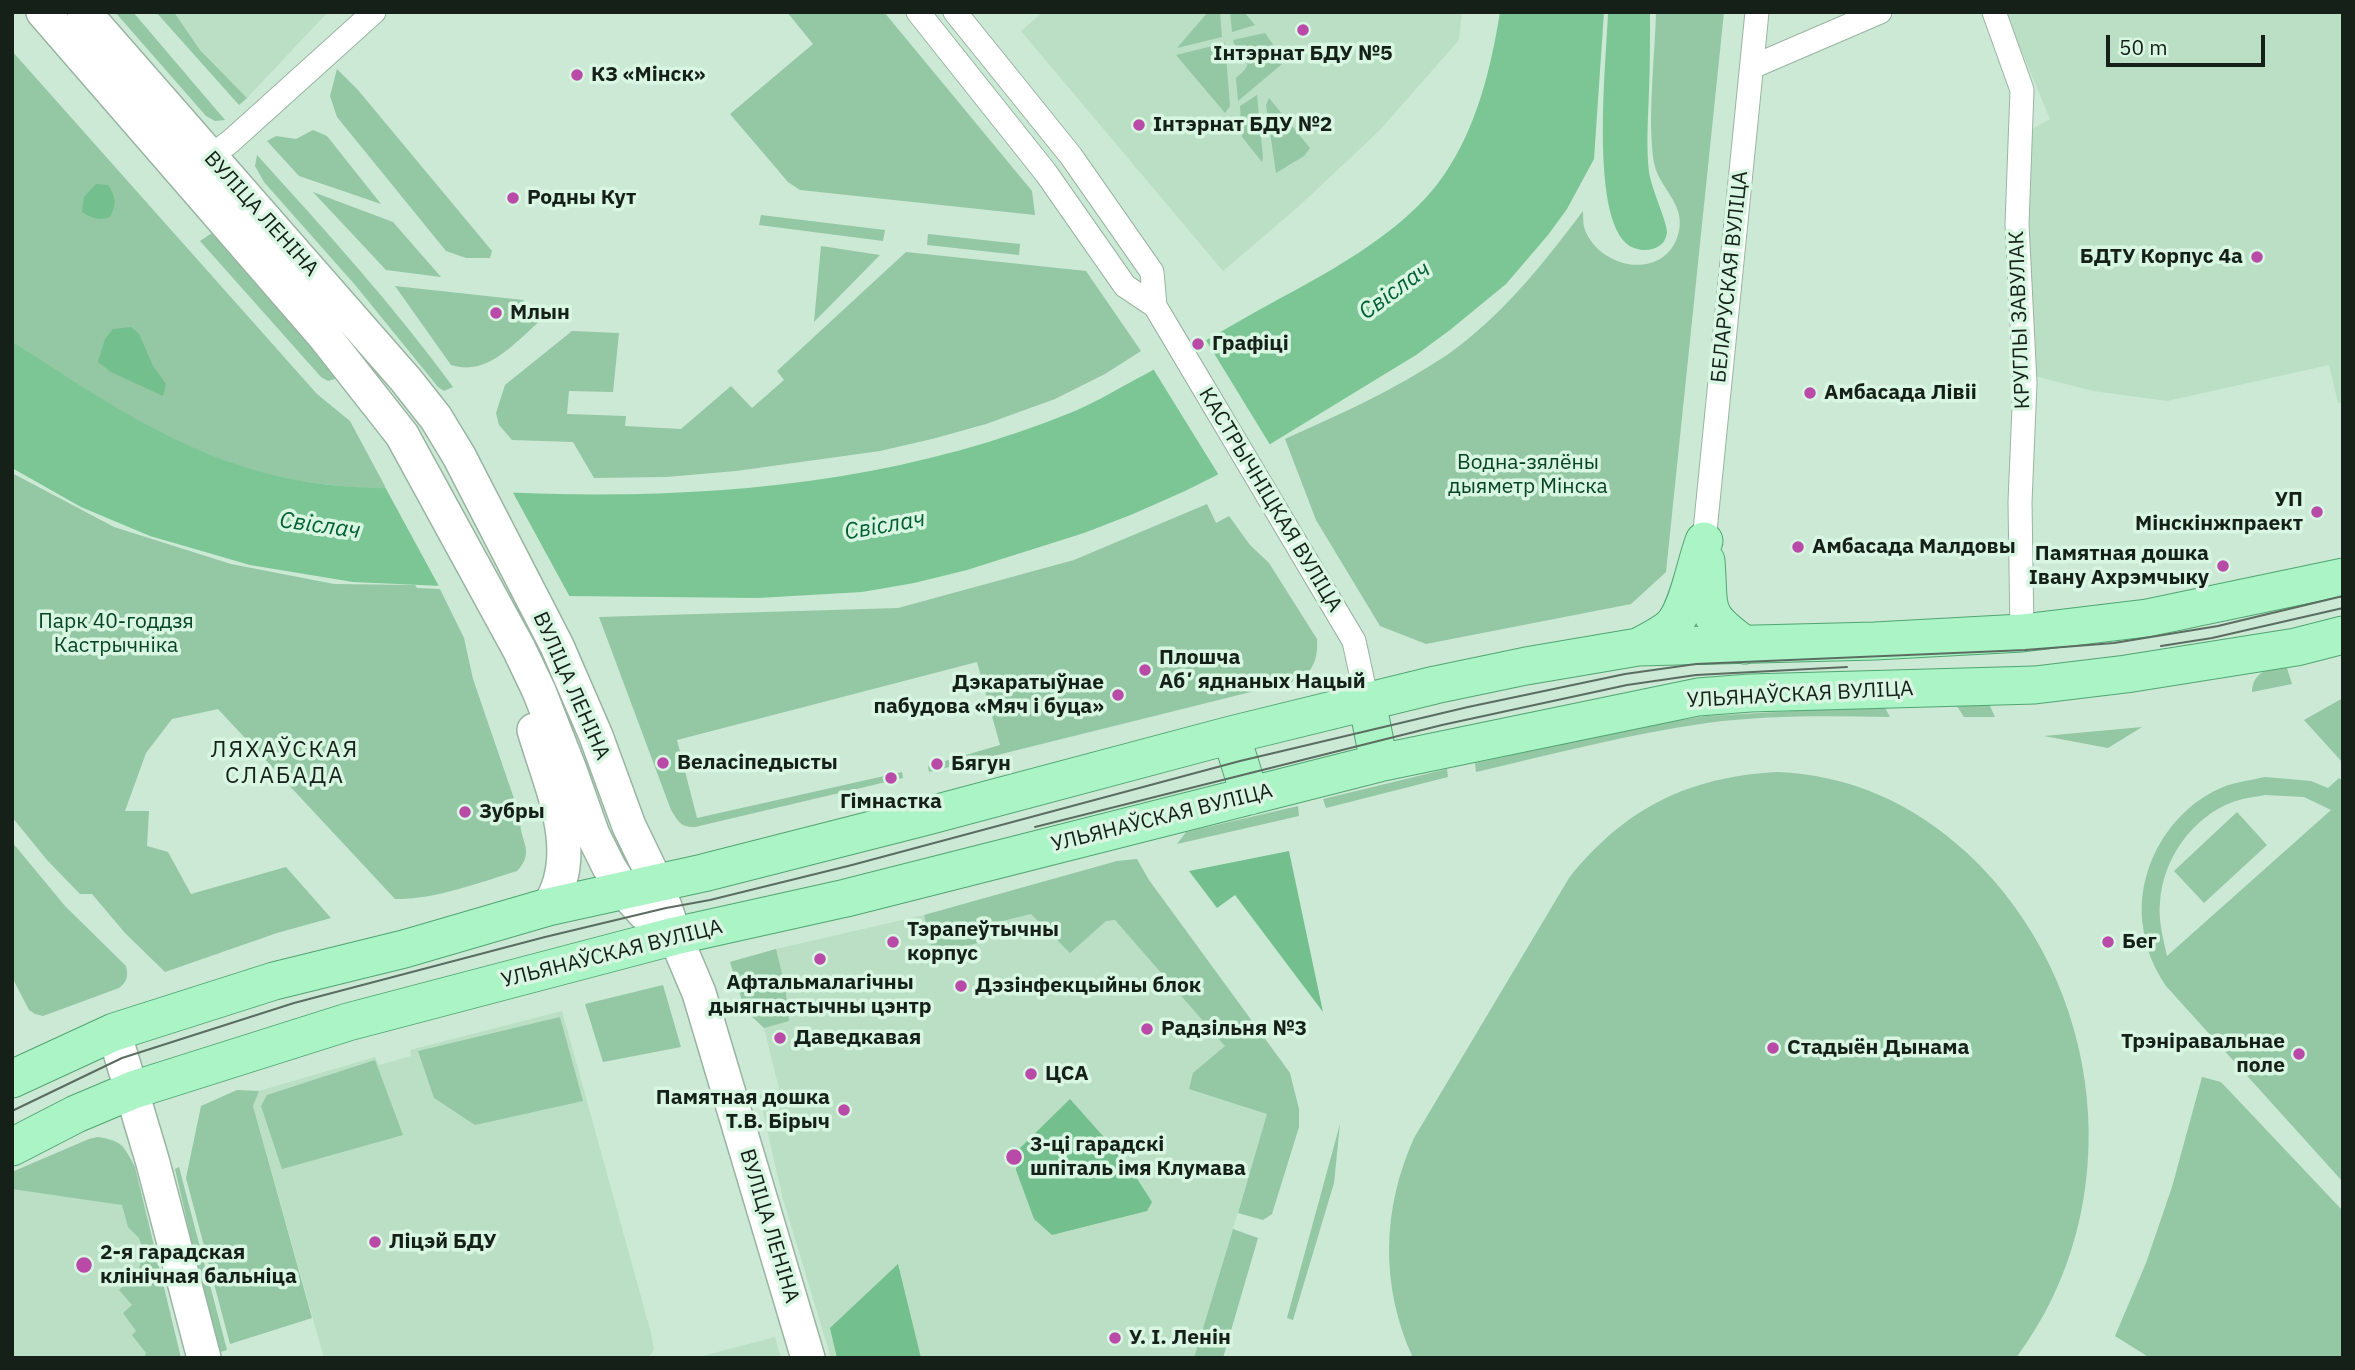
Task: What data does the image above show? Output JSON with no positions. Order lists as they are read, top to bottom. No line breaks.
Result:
{"streets":{"main road":["ВУЛІЦА ЛЕНІНА","УЛЬЯНАЎСКАЯ ВУЛІЦА"],"street":["БЕЛАРУСКАЯ ВУЛІЦА","КРУГЛЫ ЗАВУЛАК","КАСТРЫЧНІЦКАЯ ВУЛІЦА"]},"crossings":[["ВУЛІЦА ЛЕНІНА","УЛЬЯНАЎСКАЯ ВУЛІЦА"]],"districts":["ЛЯХАЎСКАЯ СЛАБАДА"],"water":["Свіслач"],"parks":["Водна-зялёны дыяметр Мінска","Парк 40-годдзя Кастрычніка"],"places":["Інтэрнат БДУ №5","КЗ «Мінск»","Інтэрнат БДУ №2","Родны Кут","БДТУ Корпус 4а","Млын","Графіці","Амбасада Лівіі","УП Мінскінжпраект","Амбасада Малдовы","Памятная дошка Івану Ахрэмчыку","Плошча Абʼяднаных Нацый","Дэкаратыўнае пабудова «Мяч і буца»","Веласіпедысты","Бягун","Гімнастка","Зубры","Тэрапеўтычны корпус","Бег","Афтальмалагічны дыягнастычны цэнтр","Дэзінфекцыйны блок","Радзільня №3","Даведкавая","Стадыён Дынама","Трэніравальнае поле","ЦСА","Памятная дошка Т.В. Бірыч","3-ці гарадскі шпіталь імя Клумава","Ліцэй БДУ","2-я гарадская клінічная бальніца","У. І. Ленін"],"scale_bar":"50 m"}
